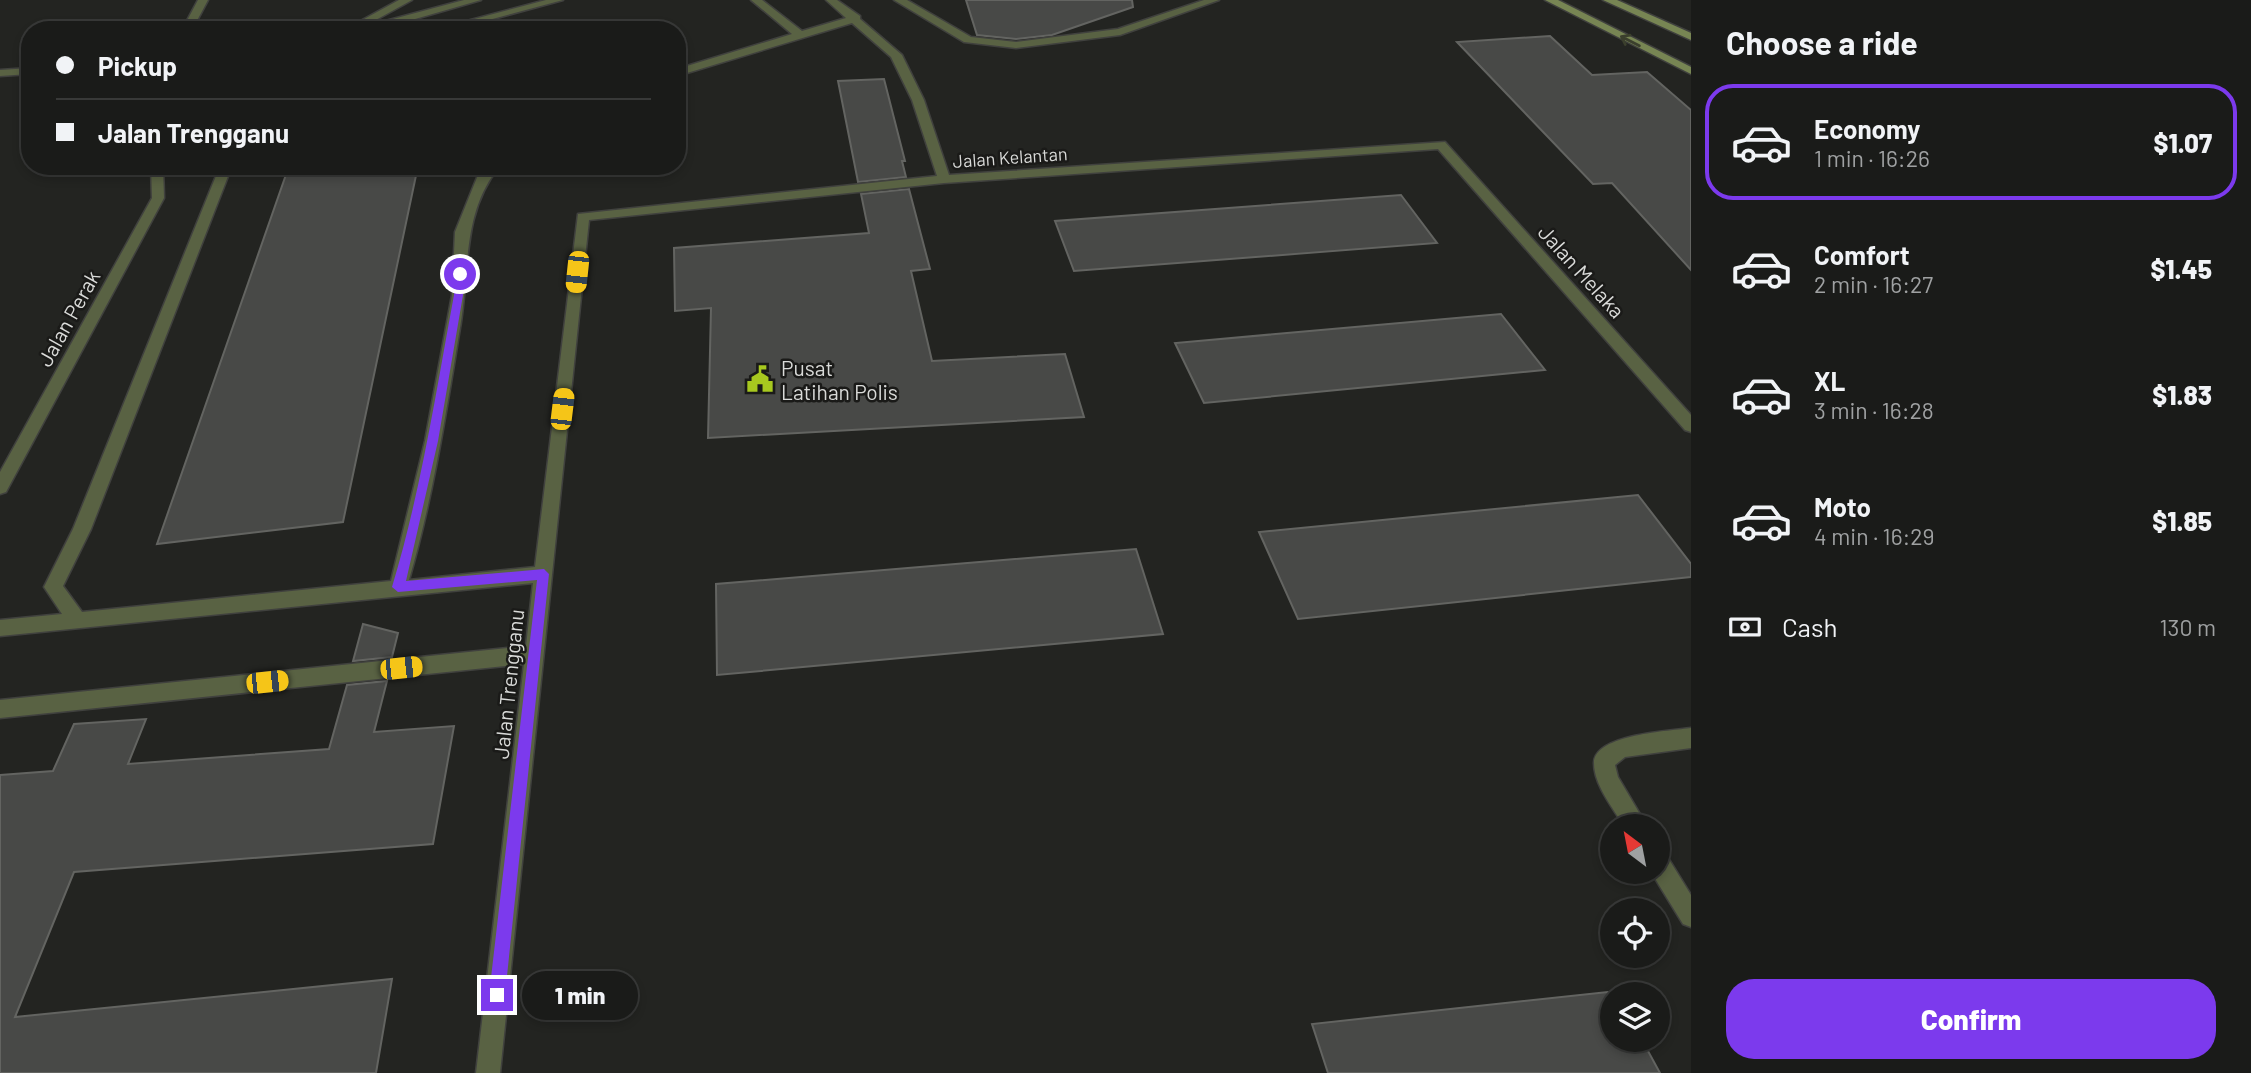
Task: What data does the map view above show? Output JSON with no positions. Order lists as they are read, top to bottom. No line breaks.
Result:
{"streets":{"lane":["Jalan Kelantan","Jalan Melaka","Jalan Perak","Jalan Trengganu"]},"crossings":[["Jalan Kelantan","Jalan Melaka"],["Jalan Kelantan","Jalan Trengganu"]],"places":{"public building":["Pusat Latihan Polis"]},"north":"top left","page":{"heading":"Choose a ride","banner":["Pickup","Jalan Trengganu"],"list":[{"name":"Economy","note":"1 min · 16:26","value":"$1.07"},{"name":"Comfort","note":"2 min · 16:27","value":"$1.45"},{"name":"XL","note":"3 min · 16:28","value":"$1.83"},{"name":"Moto","note":"4 min · 16:29","value":"$1.85"}],"pay":["Cash","130 m"],"buttons":"Confirm","bubble":"1 min"}}
